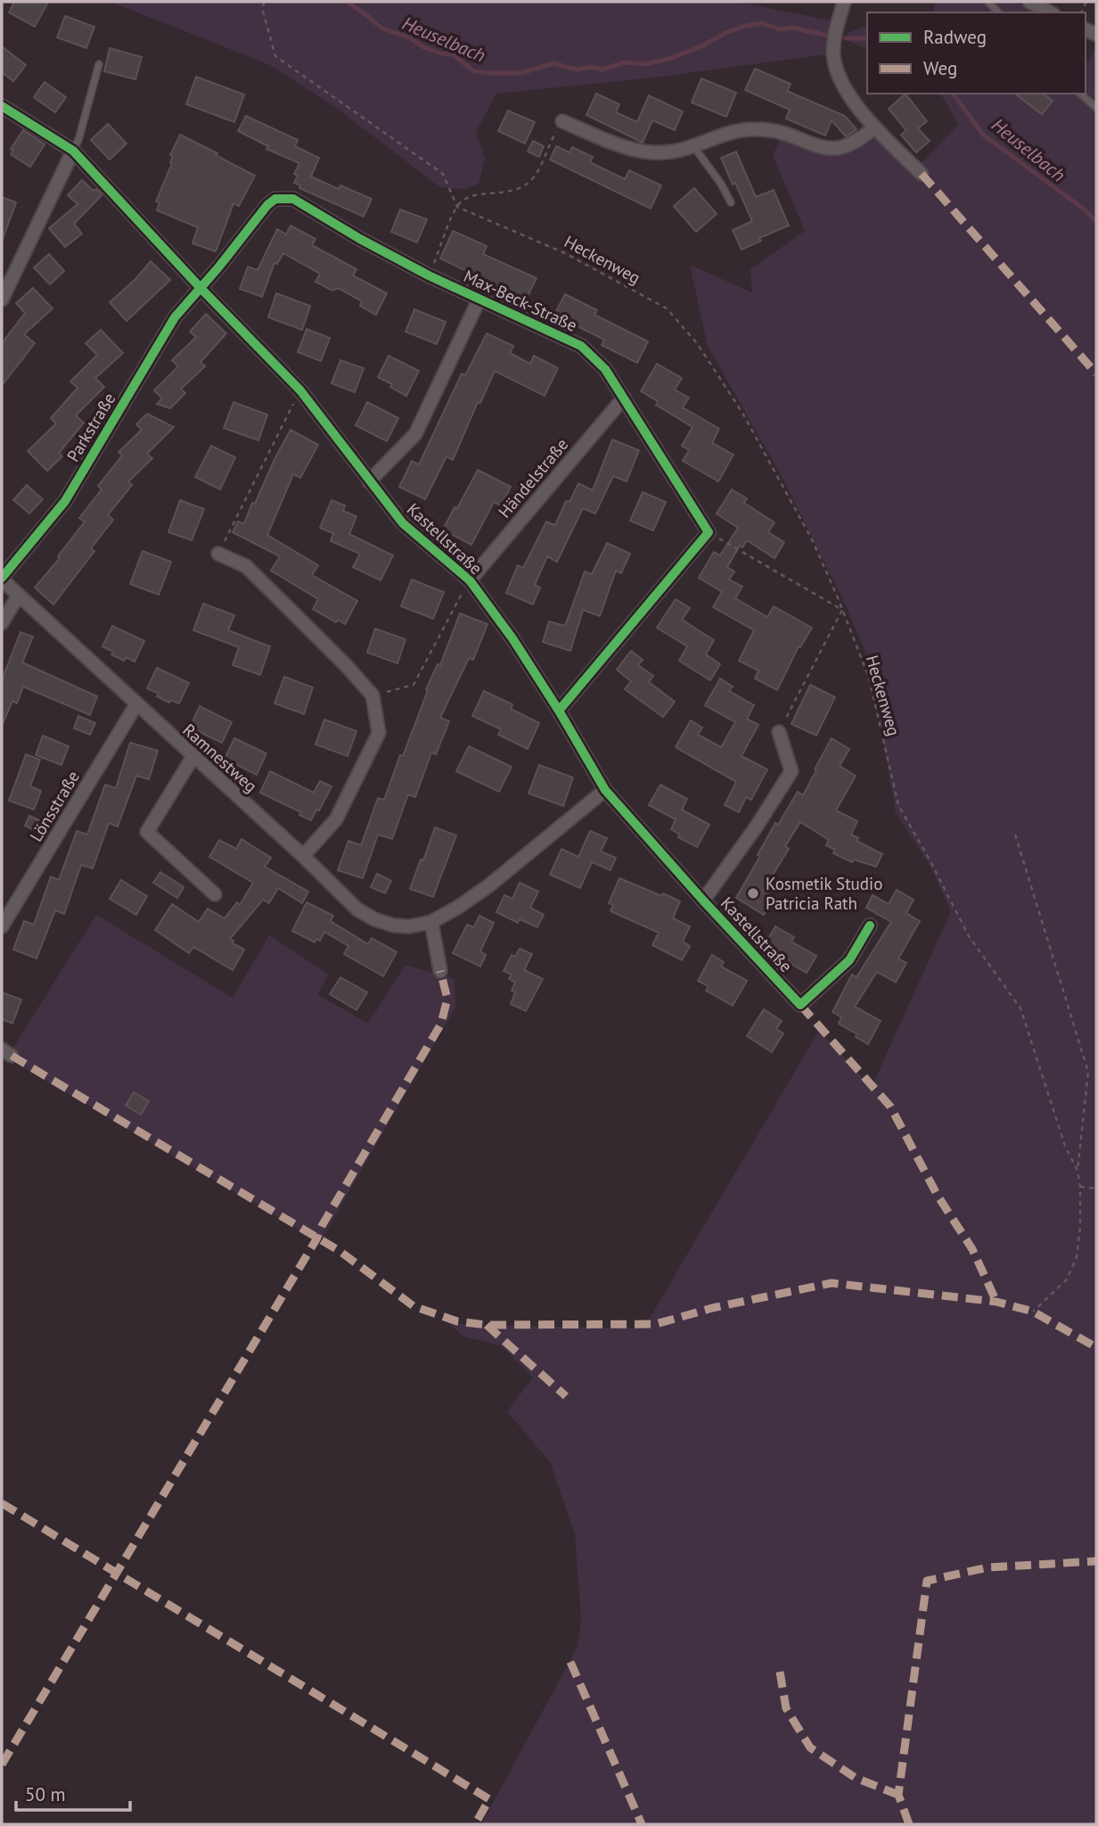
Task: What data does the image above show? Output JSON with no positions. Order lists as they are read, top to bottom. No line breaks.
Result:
{"streets":{"street":["Max-Beck-Straße","Parkstraße","Händelstraße","Kastellstraße","Ramnestweg","Lönsstraße"],"path":["Heckenweg"]},"crossings":[["Max-Beck-Straße","Parkstraße"],["Max-Beck-Straße","Händelstraße"],["Max-Beck-Straße","Kastellstraße"],["Parkstraße","Kastellstraße"],["Parkstraße","Ramnestweg"],["Händelstraße","Kastellstraße"],["Kastellstraße","Ramnestweg"],["Ramnestweg","Lönsstraße"]],"water":["Heuselbach"],"places":["Kosmetik Studio Patricia Rath"],"legend":["Radweg","Weg"],"scale_bar":"50 m"}
